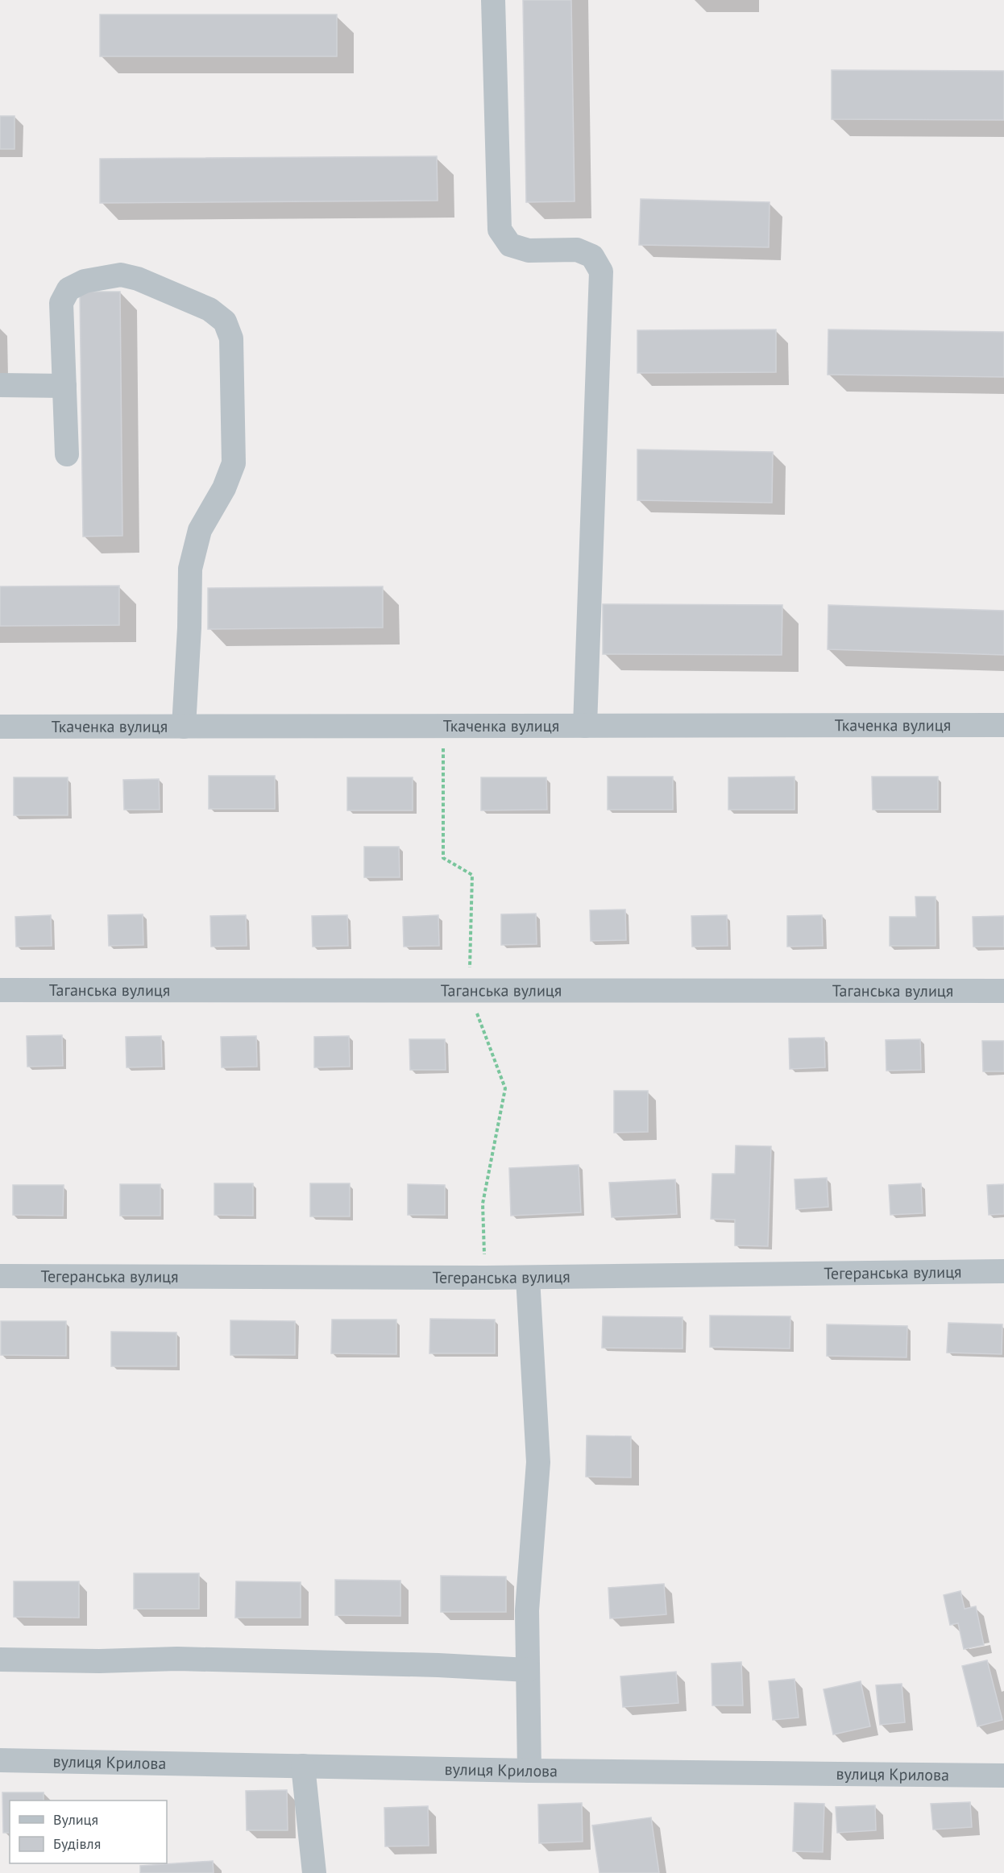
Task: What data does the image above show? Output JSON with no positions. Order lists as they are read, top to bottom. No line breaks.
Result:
{"streets":{"street":["Ткаченка вулиця","Таганська вулиця","Тегеранська вулиця","вулиця Крилова"]},"legend":["Вулиця","Будівля"]}
